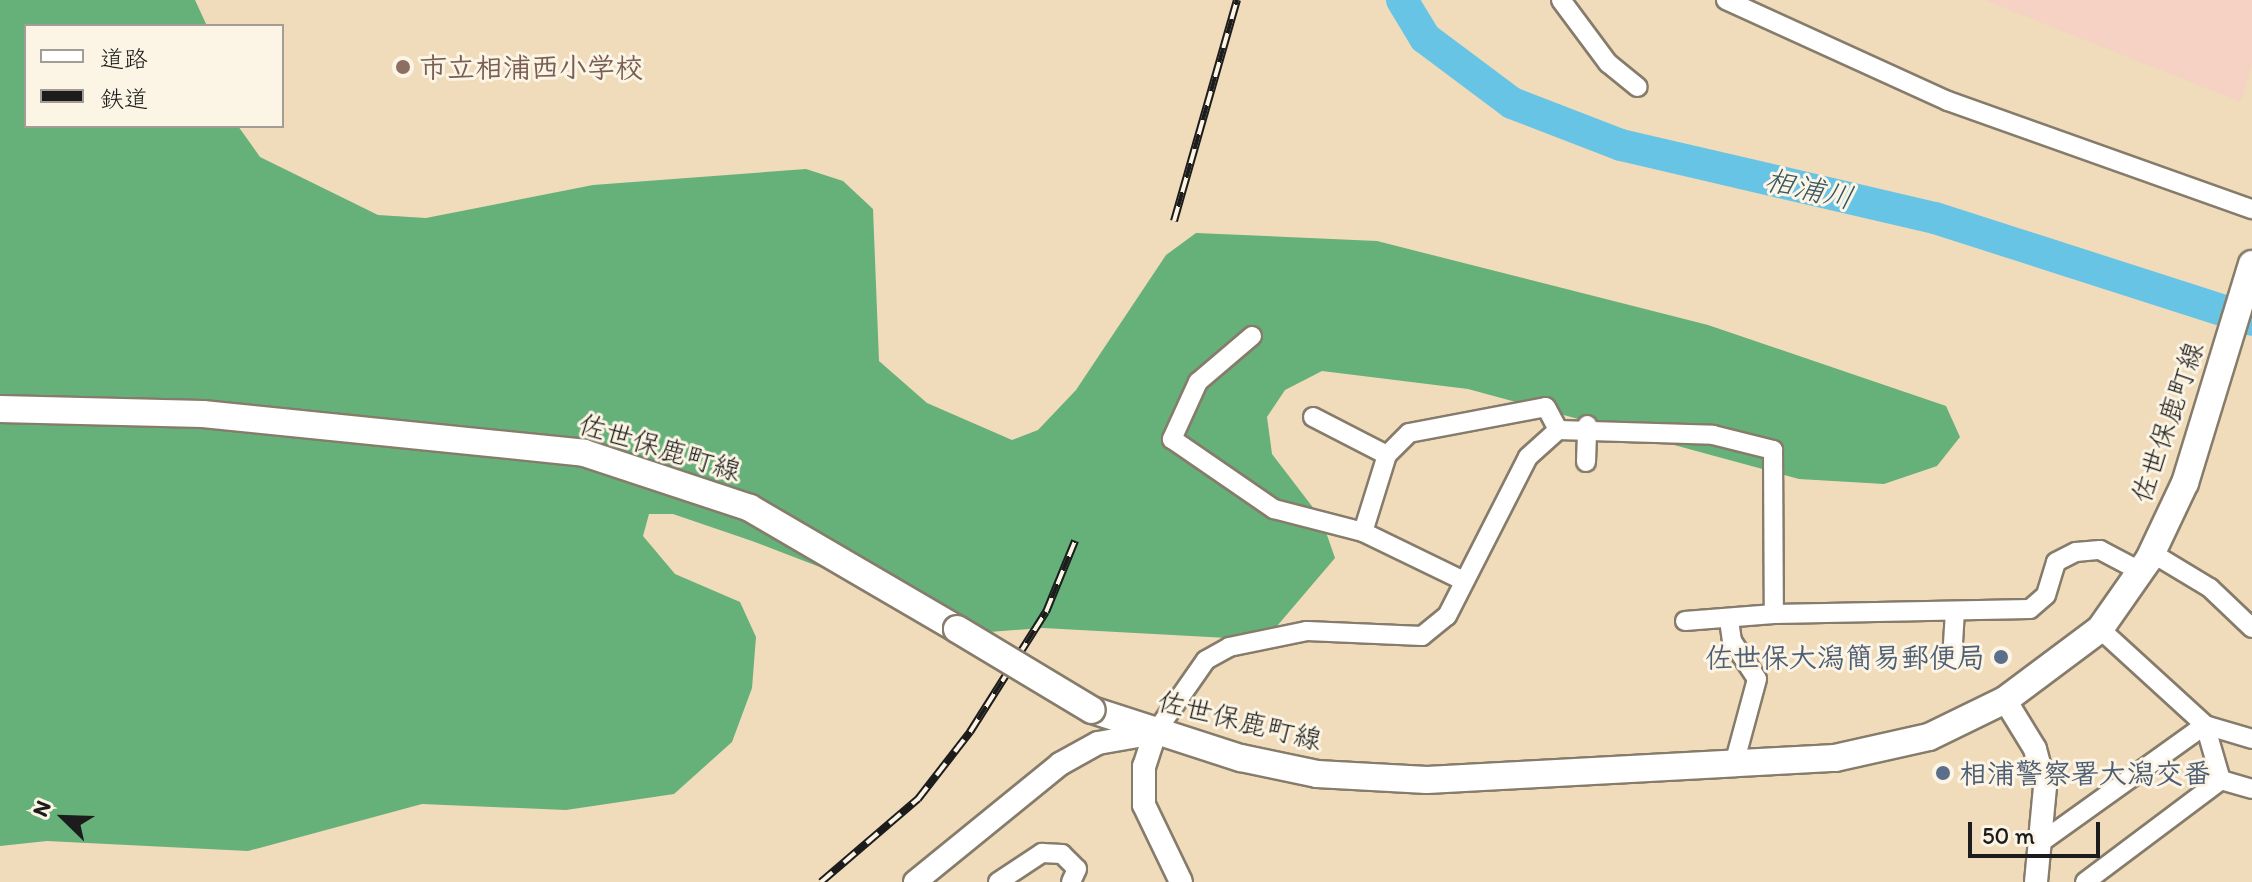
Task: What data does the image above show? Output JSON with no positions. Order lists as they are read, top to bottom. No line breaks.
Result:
{"streets":{"main road":["佐世保鹿町線"]},"water":["相浦川"],"places":["市立相浦西小学校","佐世保大潟簡易郵便局","相浦警察署大潟交番"],"legend":["道路","鉄道"],"scale_bar":"50 m","north":"top left"}
